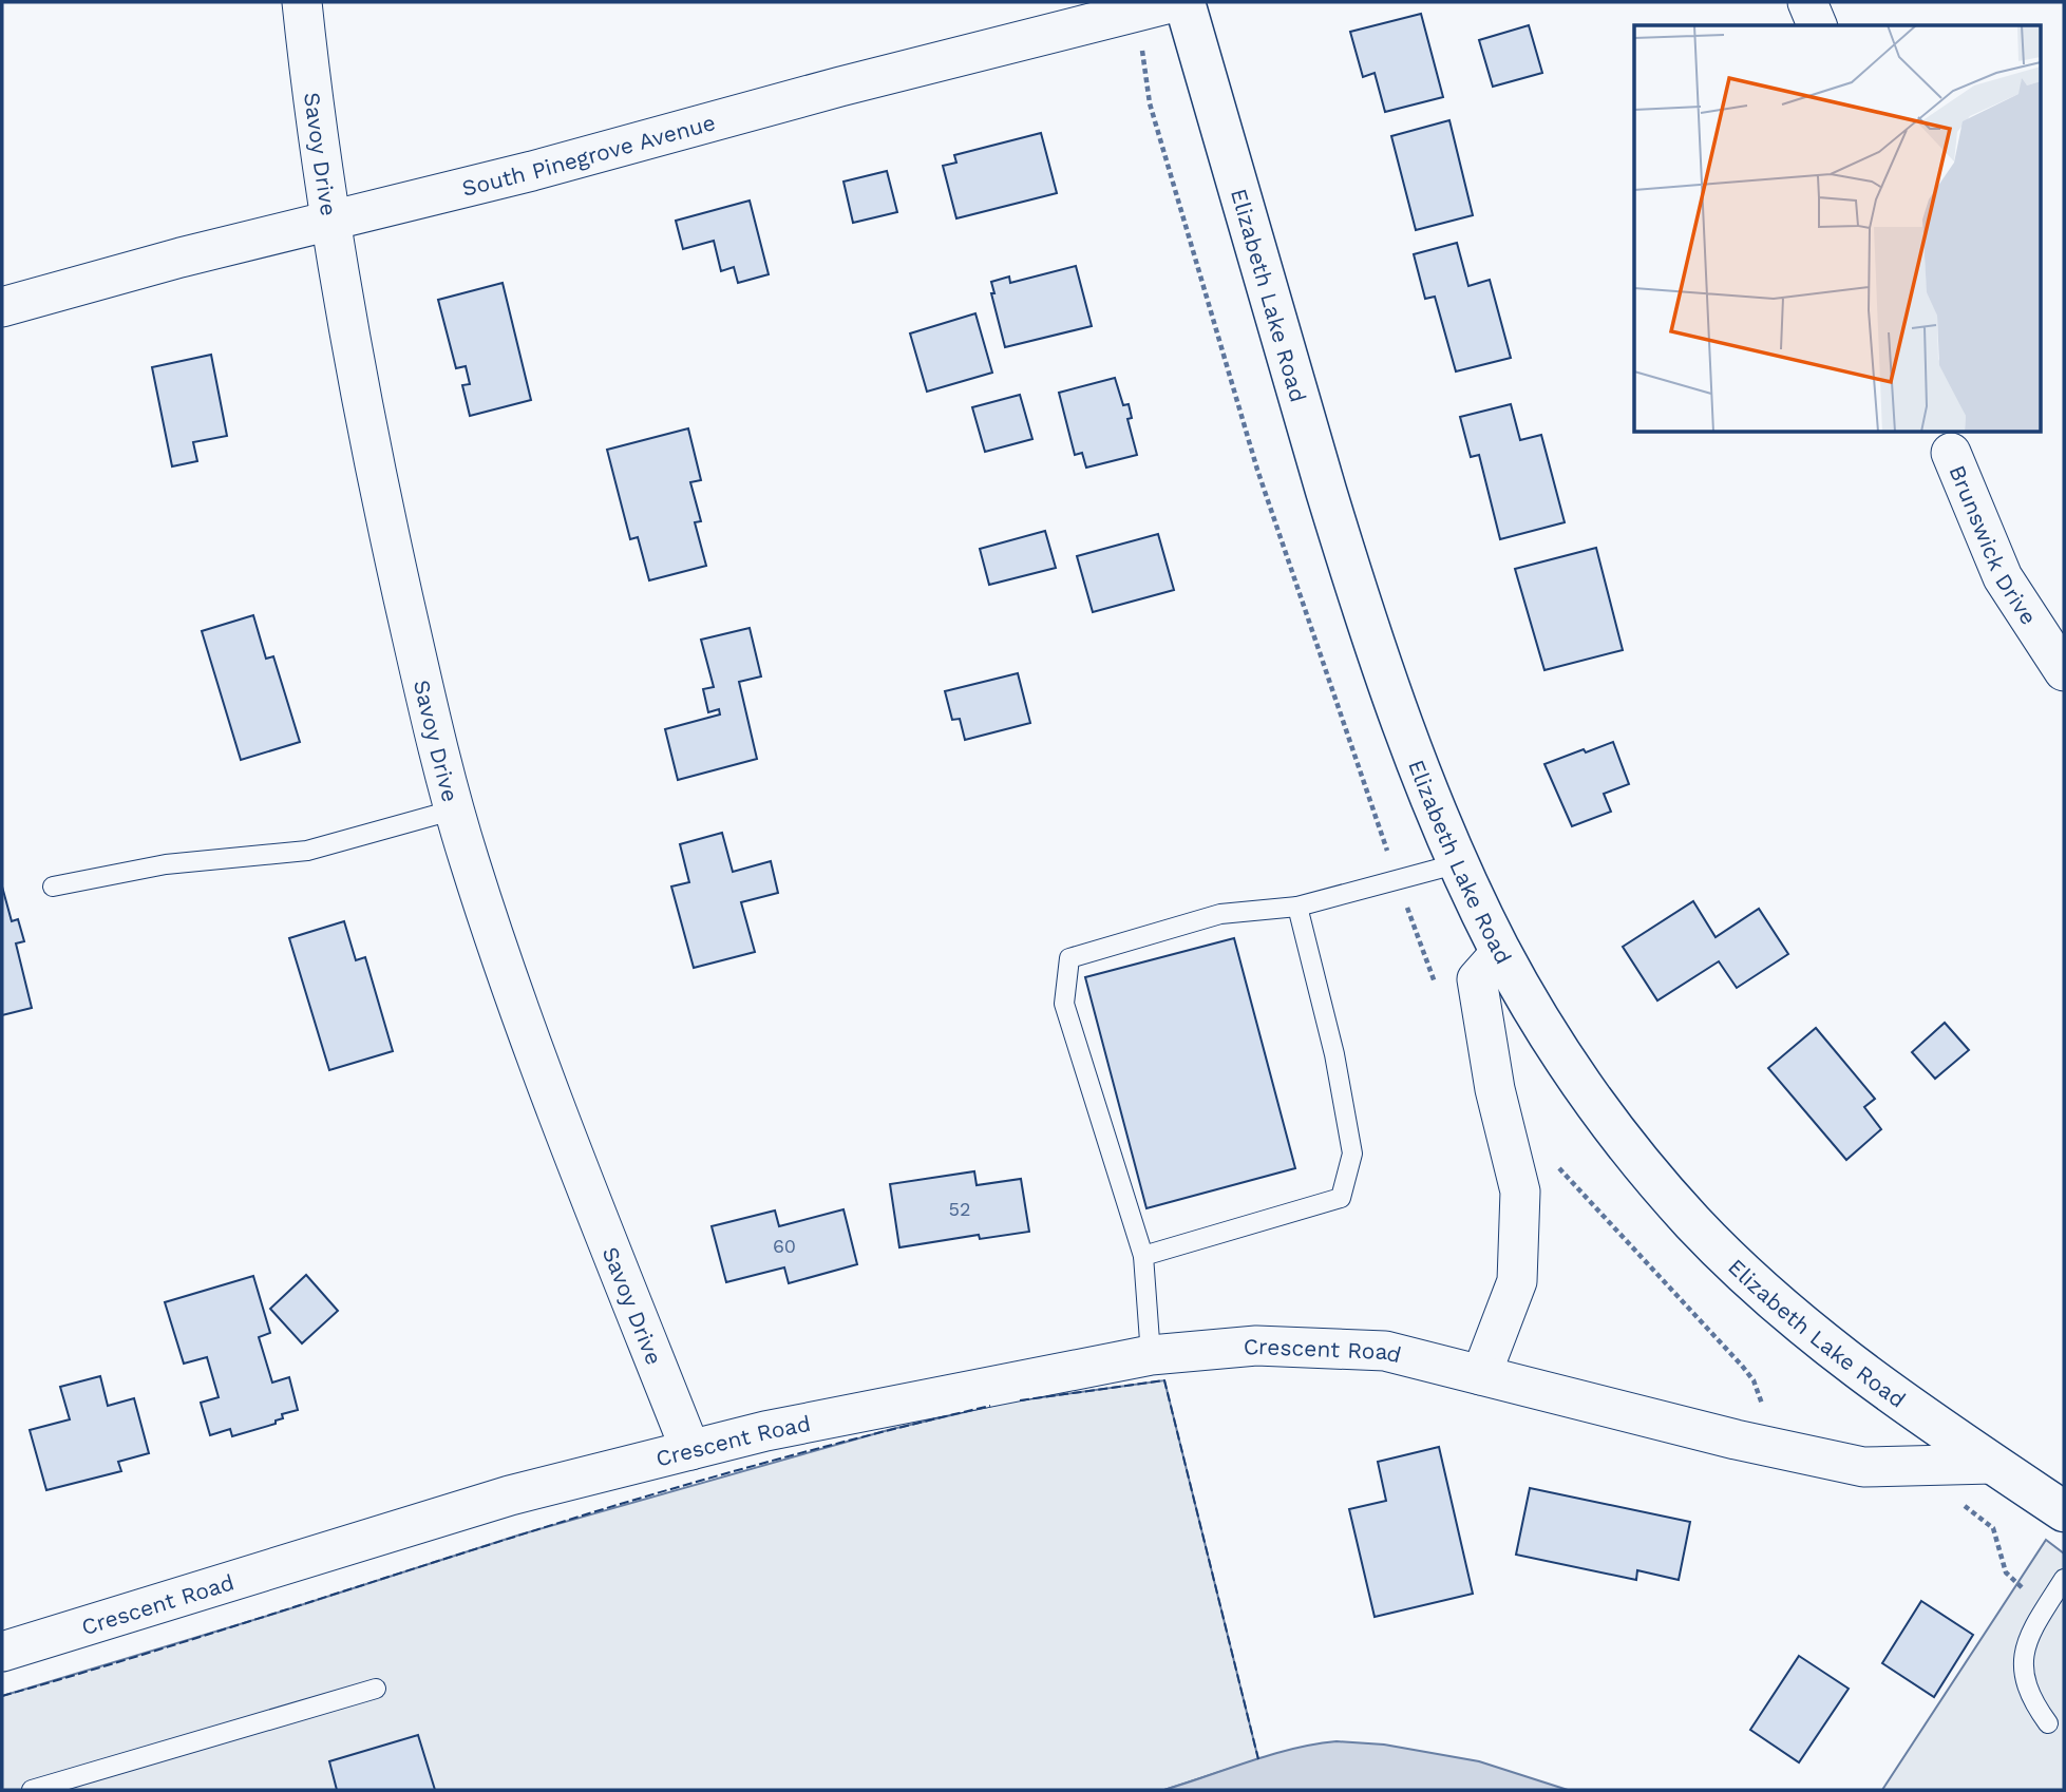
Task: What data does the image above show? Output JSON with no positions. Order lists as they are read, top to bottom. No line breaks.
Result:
{"streets":{"street":["South Pinegrove Avenue","Savoy Drive","Elizabeth Lake Road","Brunswick Drive","Crescent Road"]},"crossings":[["South Pinegrove Avenue","Savoy Drive"],["Savoy Drive","Crescent Road"],["Elizabeth Lake Road","Crescent Road"]],"house_numbers":["52","60"]}
